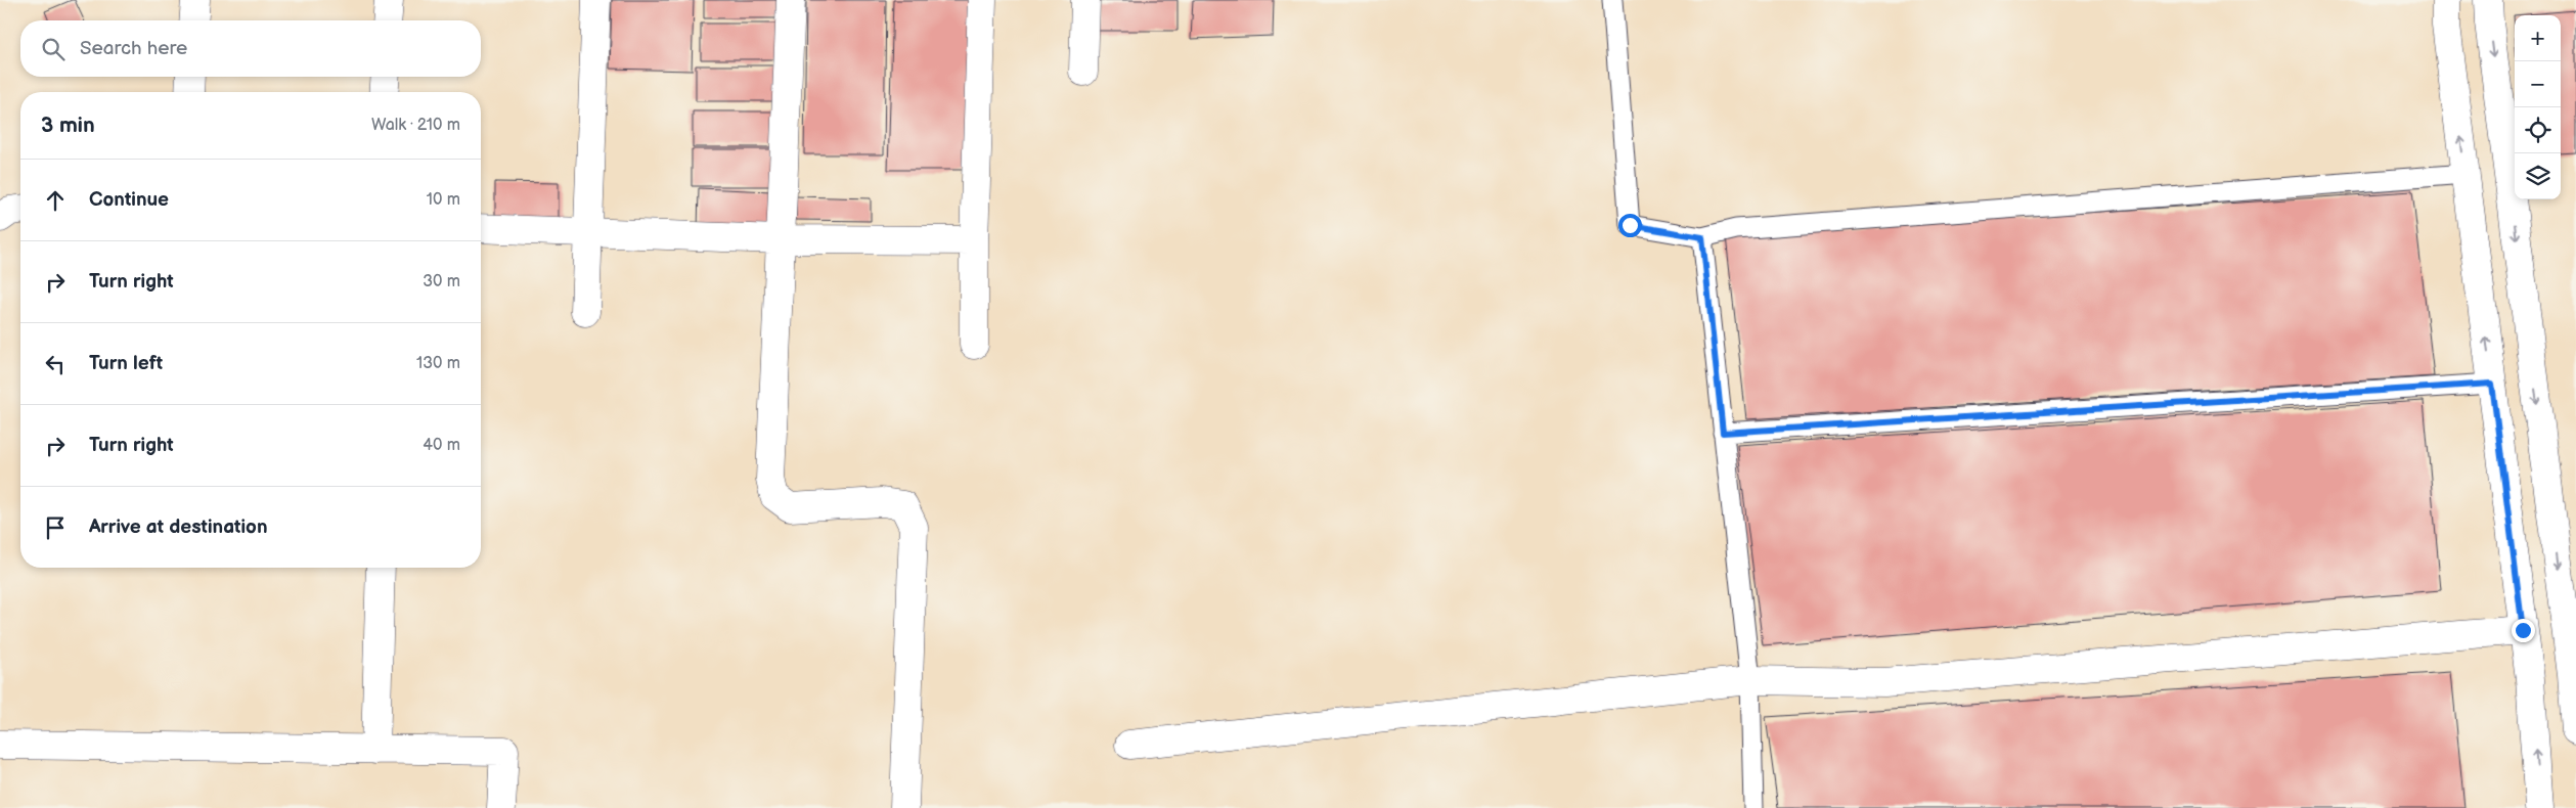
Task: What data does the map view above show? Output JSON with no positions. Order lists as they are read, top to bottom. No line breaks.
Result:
{"page":{"map_buttons":["+","−"],"search":"Search here","heading":["3 min","Walk · 210 m"],"list":[["Continue","10 m"],["Turn right","30 m"],["Turn left","130 m"],["Turn right","40 m"],"Arrive at destination"]}}
